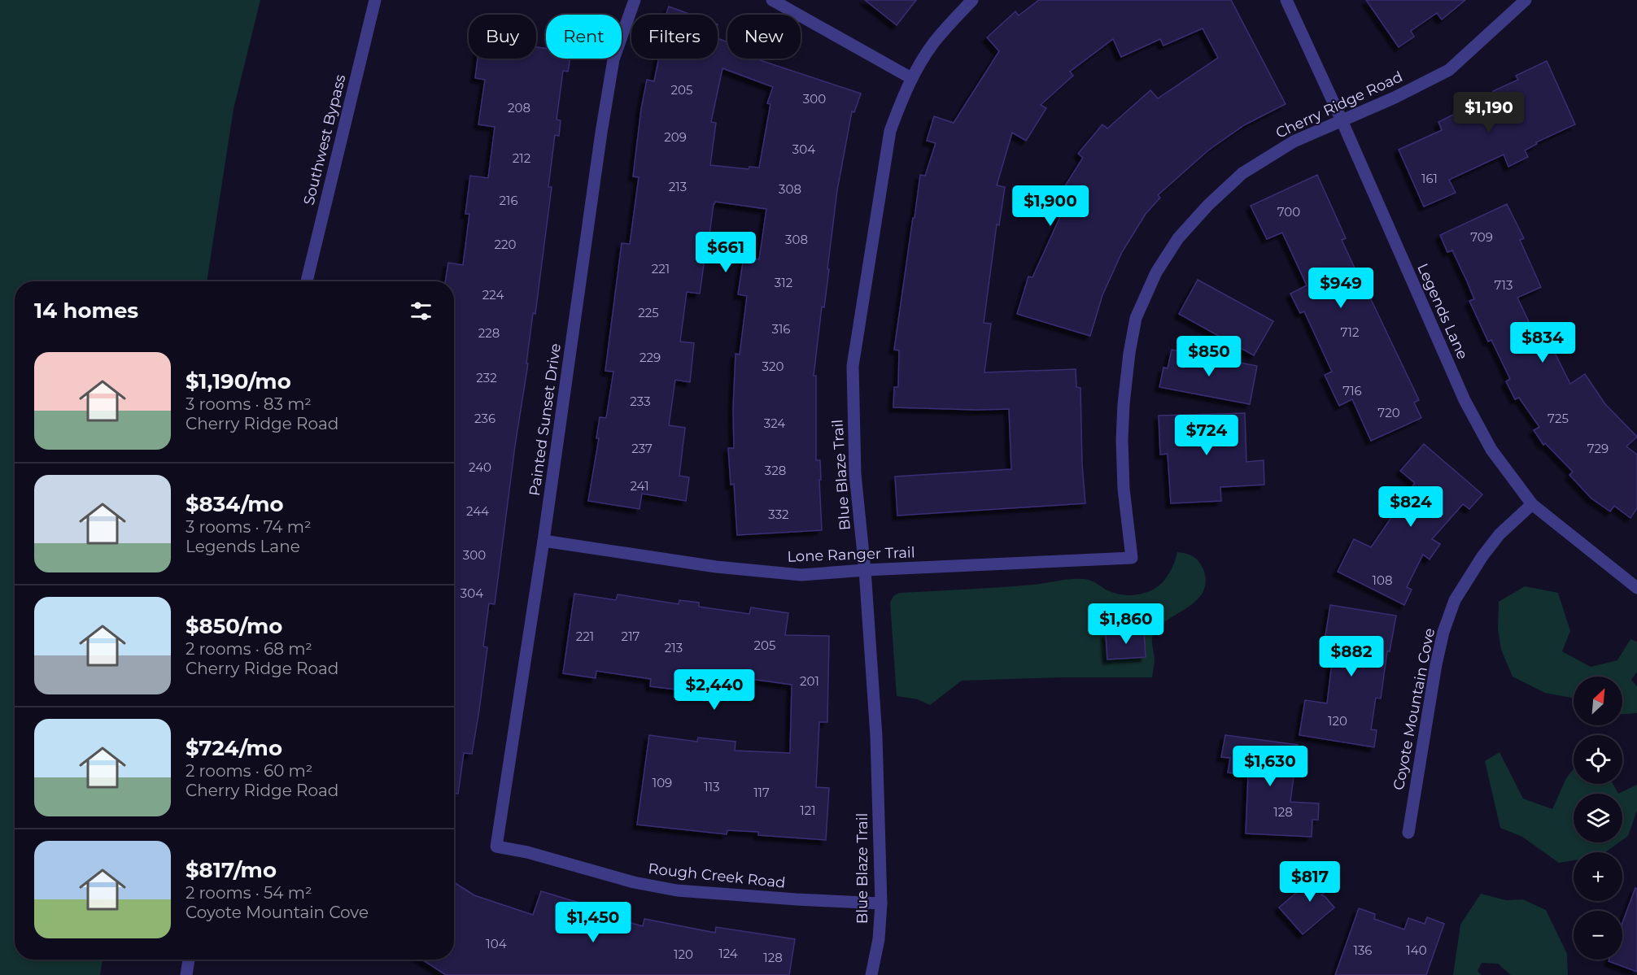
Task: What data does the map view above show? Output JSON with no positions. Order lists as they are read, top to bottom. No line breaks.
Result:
{"streets":{"street":["Cherry Ridge Road","Southwest Bypass","Legends Lane","Painted Sunset Drive","Blue Blaze Trail","Lone Ranger Trail","Coyote Mountain Cove","Rough Creek Road"]},"crossings":[["Cherry Ridge Road","Legends Lane"],["Cherry Ridge Road","Lone Ranger Trail"],["Legends Lane","Coyote Mountain Cove"],["Painted Sunset Drive","Lone Ranger Trail"],["Painted Sunset Drive","Rough Creek Road"],["Blue Blaze Trail","Lone Ranger Trail"],["Blue Blaze Trail","Rough Creek Road"]],"house_numbers":["205","300","208","209","304","212","161","213","308","216","700","709","308","220","221","312","713","224","225","316","712","228","229","320","232","716","233","720","236","725","324","237","729","240","328","241","244","332","300","108","304","221","217","205","213","201","120","109","113","117","121","128","104","136","140","124","120","128"],"north":"top right","page":{"chip":["Buy","Rent","Filters","New"],"price":["$1,190","$1,900","$661","$949","$834","$850","$724","$824","$1,860","$882","$2,440","$1,630","$817","$1,450"],"heading":"14 homes","list":[{"name":"$1,190/mo","note":"3 rooms · 83 m² · Cherry Ridge Road"},{"name":"$834/mo","note":"3 rooms · 74 m² · Legends Lane"},{"name":"$850/mo","note":"2 rooms · 68 m² · Cherry Ridge Road"},{"name":"$724/mo","note":"2 rooms · 60 m² · Cherry Ridge Road"},{"name":"$817/mo","note":"2 rooms · 54 m² · Coyote Mountain Cove"}],"map_buttons":["+","−"]}}
